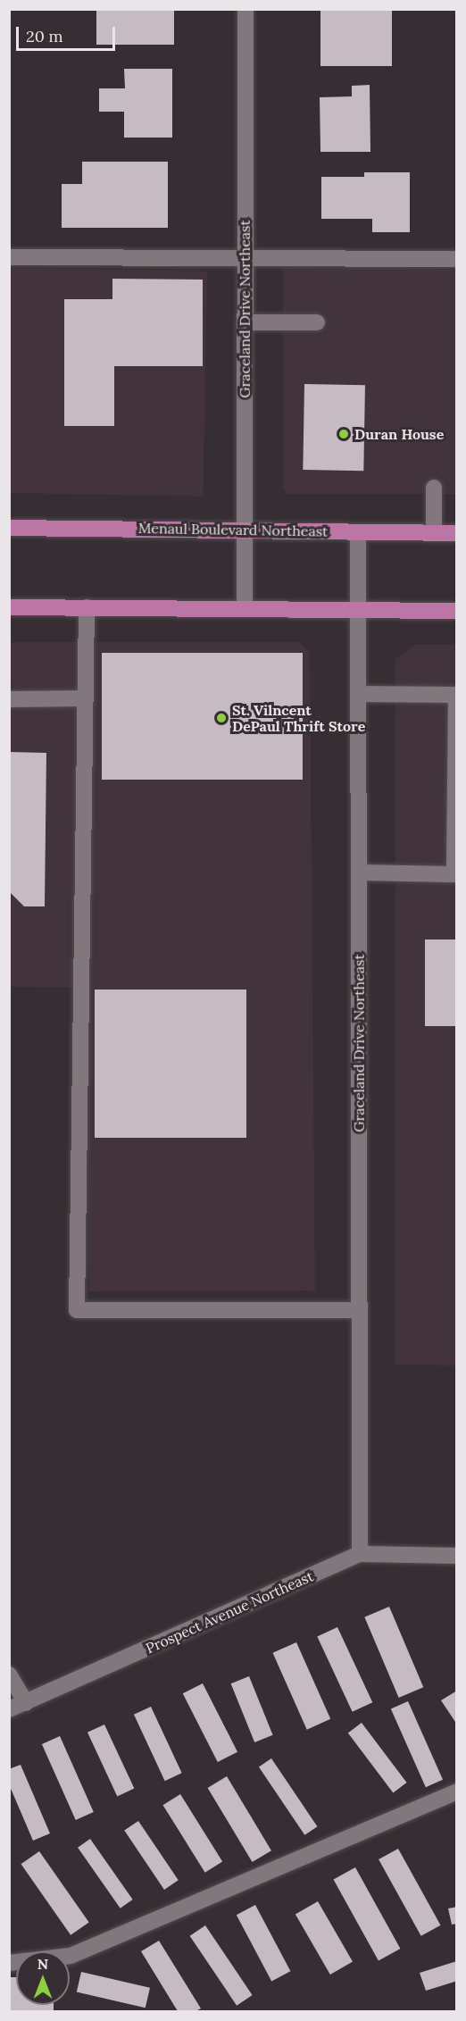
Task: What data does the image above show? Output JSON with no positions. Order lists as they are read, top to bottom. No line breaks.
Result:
{"streets":{"main road":["Menaul Boulevard Northeast"],"street":["Graceland Drive Northeast","Prospect Avenue Northeast"]},"crossings":[["Graceland Drive Northeast","Menaul Boulevard Northeast"],["Graceland Drive Northeast","Prospect Avenue Northeast"]],"places":["Duran House","St. Vilncent DePaul Thrift Store"],"scale_bar":"20 m","north":"top"}
